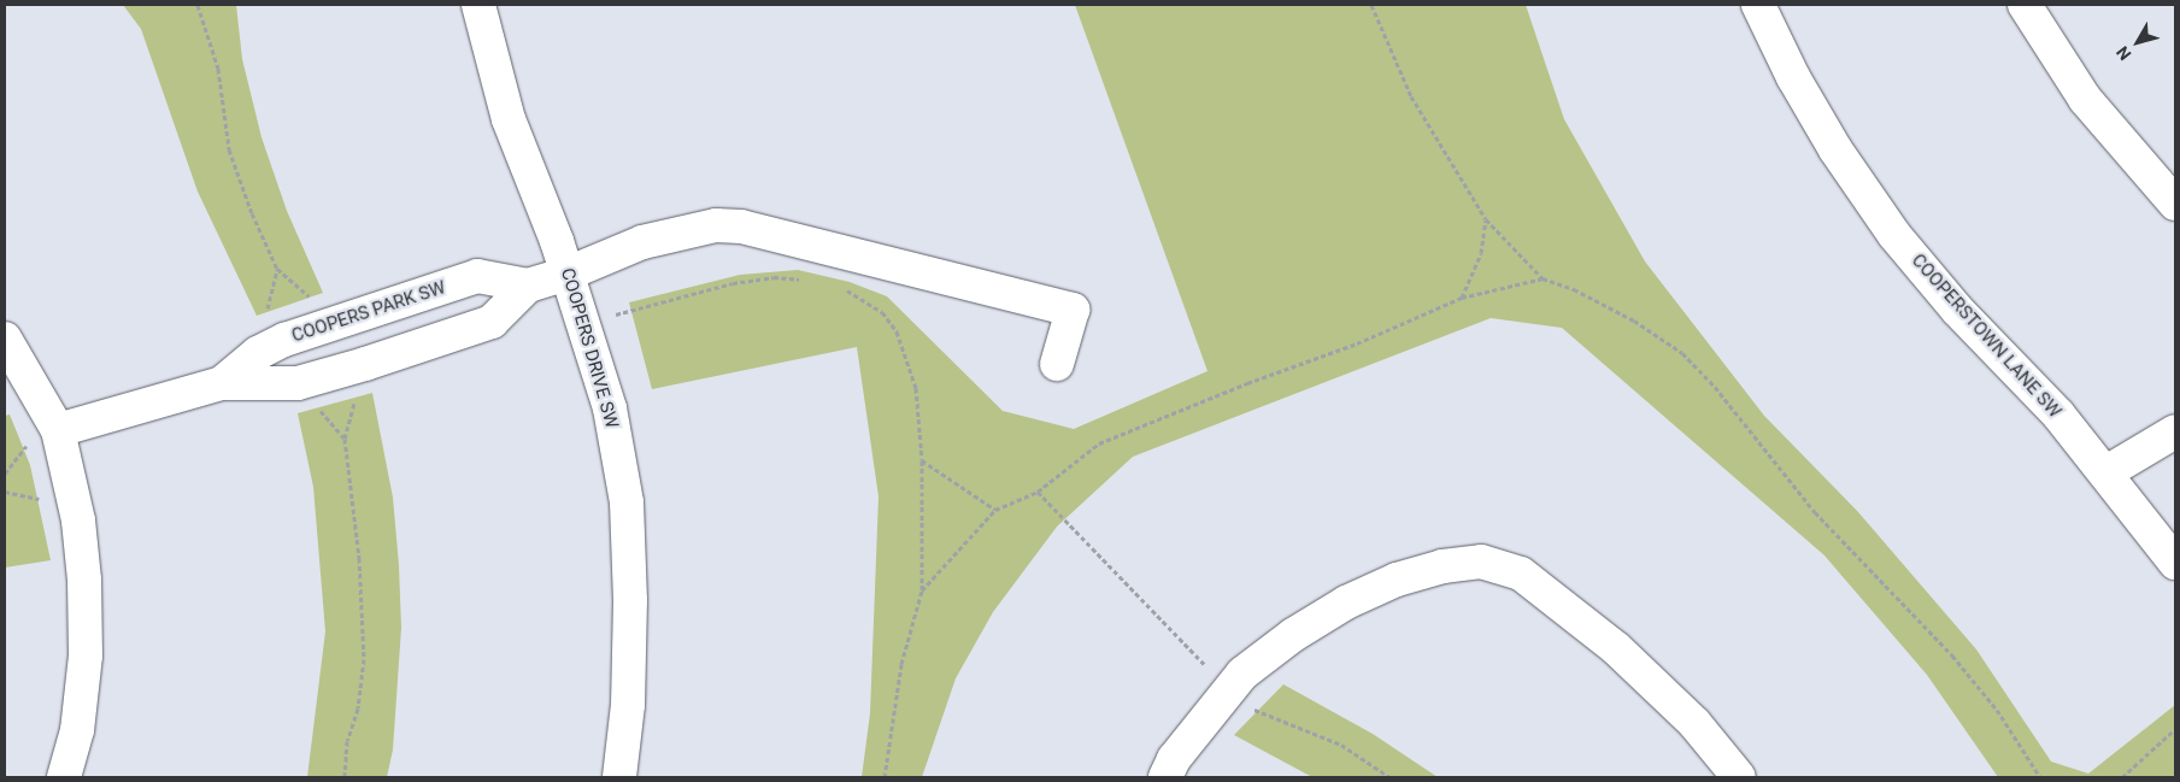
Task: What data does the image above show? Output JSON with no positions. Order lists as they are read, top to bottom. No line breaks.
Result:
{"streets":{"street":["COOPERS PARK SW","COOPERSTOWN LANE SW","COOPERS DRIVE SW"]},"crossings":[["COOPERS PARK SW","COOPERS DRIVE SW"]],"north":"bottom left"}
